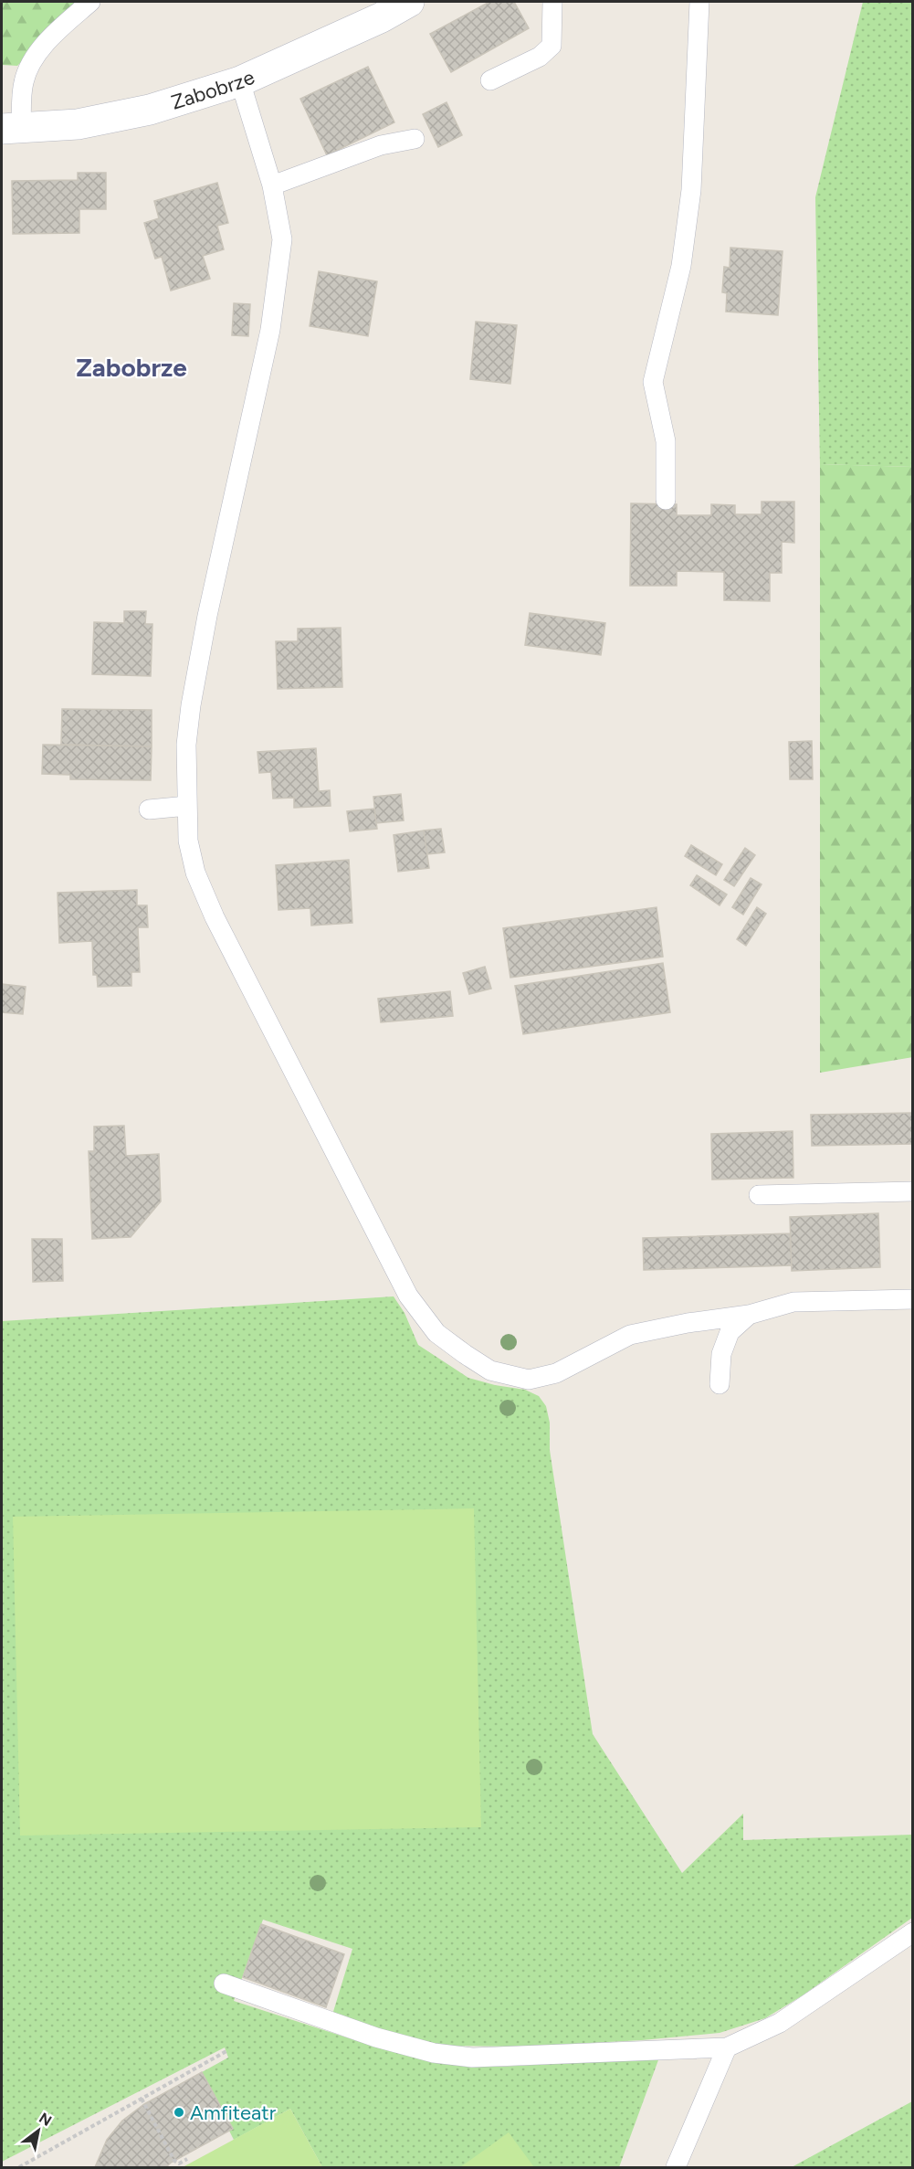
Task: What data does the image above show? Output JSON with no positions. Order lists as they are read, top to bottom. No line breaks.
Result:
{"streets":{"street":["Zabobrze"]},"districts":["Zabobrze"],"places":["Amfiteatr"],"north":"top right"}
